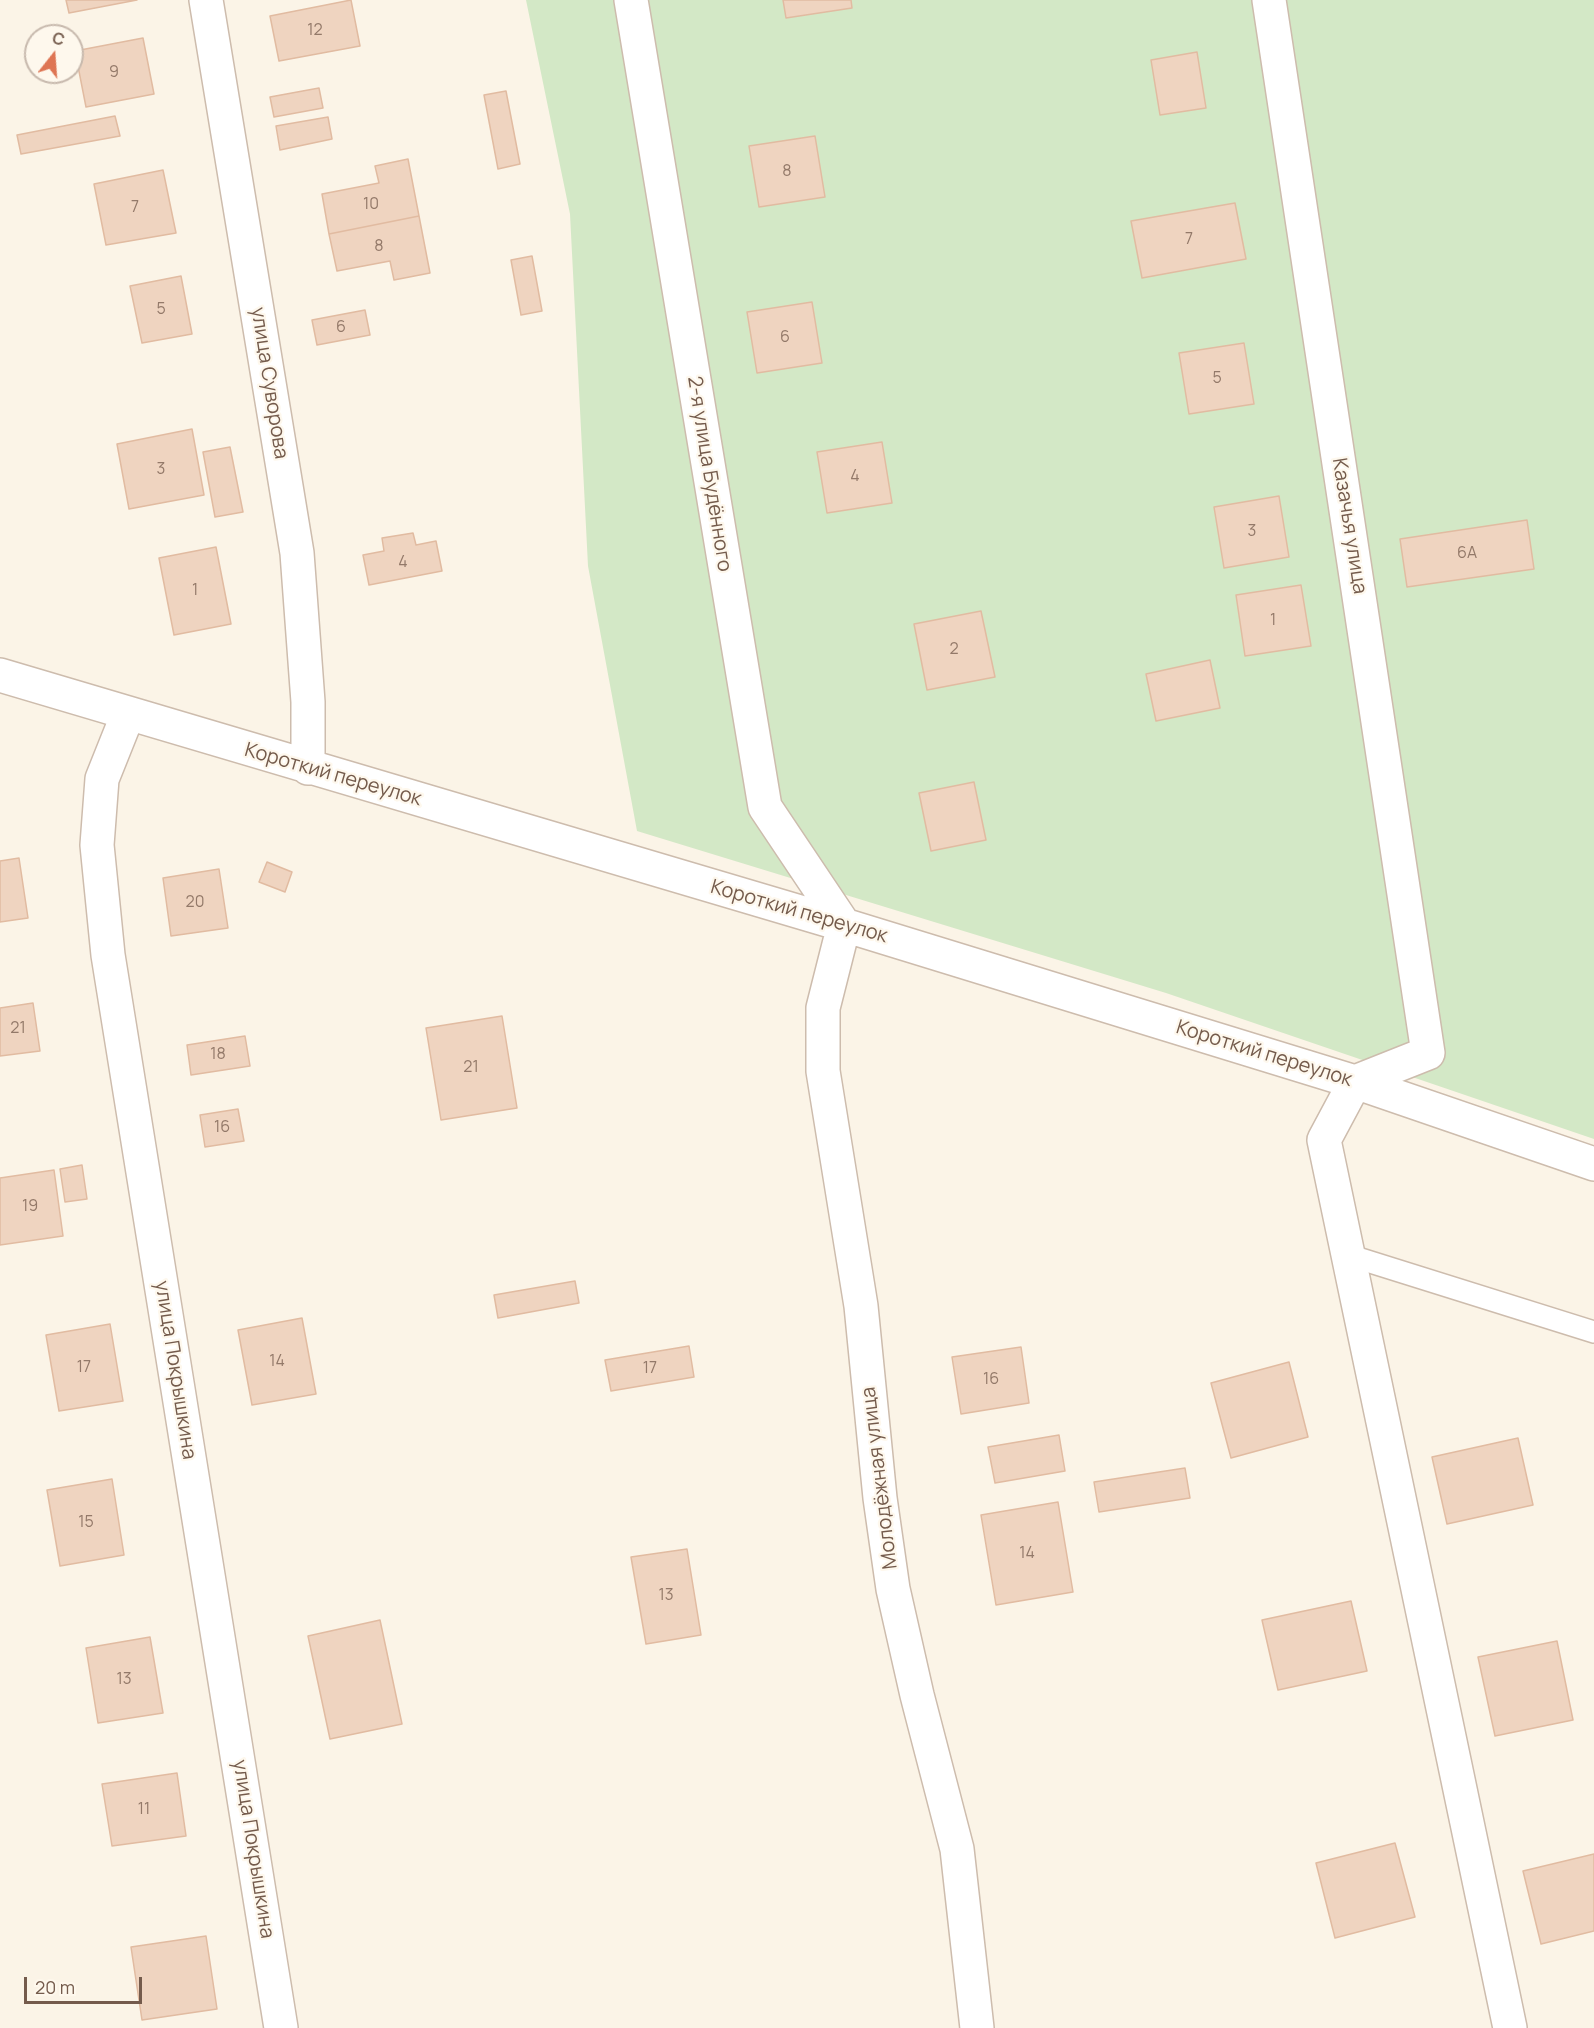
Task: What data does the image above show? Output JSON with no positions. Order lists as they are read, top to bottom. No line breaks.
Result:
{"streets":{"street":["улица Суворова","2-я улица Будённого","Казачья улица","Короткий переулок","улица Покрышкина","Молодёжная улица"]},"crossings":[["улица Суворова","Короткий переулок"],["2-я улица Будённого","Короткий переулок"],["2-я улица Будённого","Молодёжная улица"],["Казачья улица","Короткий переулок"],["Короткий переулок","улица Покрышкина"],["Короткий переулок","Молодёжная улица"]],"house_numbers":["12","9","8","10","7","7","8","5","6","6","5","3","4","3","6А","4","1","1","2","20","21","18","21","16","19","14","17","17","16","15","14","13","13","11"],"scale_bar":"20 m","north":"top"}
